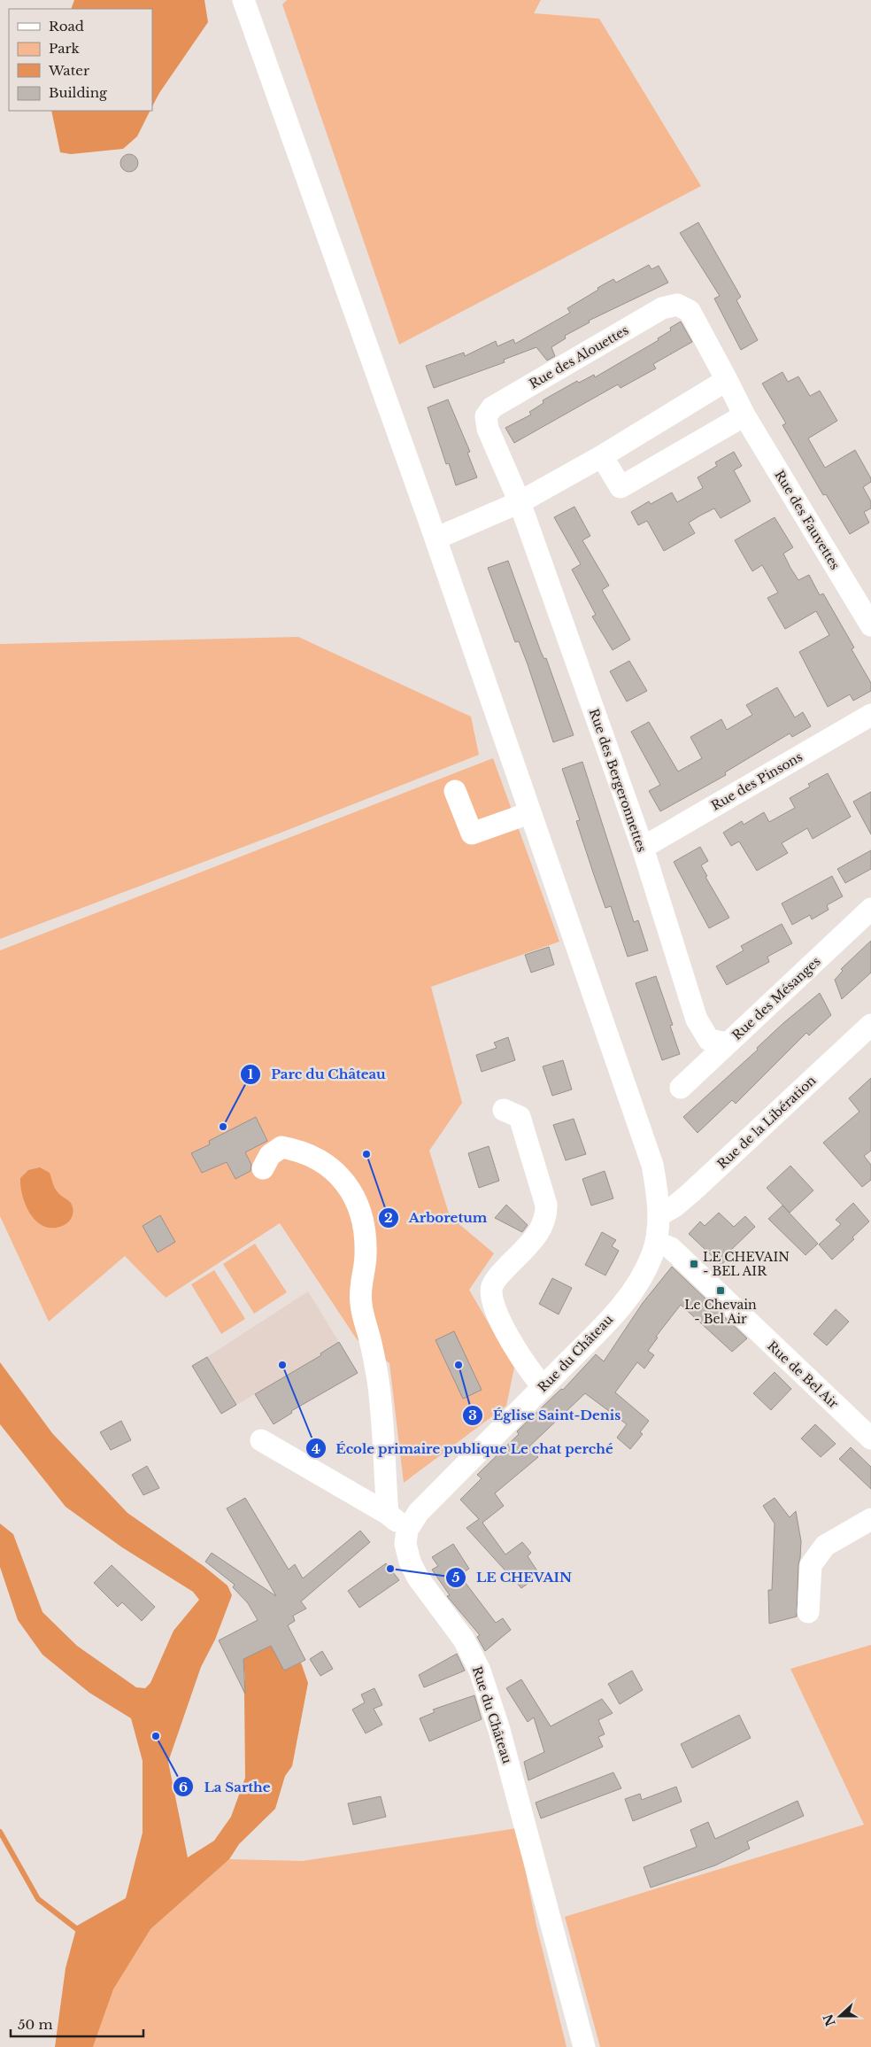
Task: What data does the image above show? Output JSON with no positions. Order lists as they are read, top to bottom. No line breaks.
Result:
{"streets":{"street":["Rue des Alouettes","Rue des Fauvettes","Rue des Bergeronnettes","Rue des Pinsons","Rue des Mésanges","Rue de la Libération","Rue du Château","Rue de Bel Air"]},"crossings":[["Rue des Alouettes","Rue des Fauvettes"],["Rue des Alouettes","Rue des Bergeronnettes"],["Rue des Bergeronnettes","Rue des Pinsons"],["Rue des Bergeronnettes","Rue des Mésanges"],["Rue de la Libération","Rue du Château"],["Rue du Château","Rue de Bel Air"]],"places":{"other":["Parc du Château","Arboretum","École primaire publique Le chat perché","Église Saint-Denis","LE CHEVAIN","La Sarthe"],"transit":["LE CHEVAIN - BEL AIR","Le Chevain - Bel Air"]},"legend":["Road","Park","Water","Building"],"scale_bar":"50 m","north":"left"}
